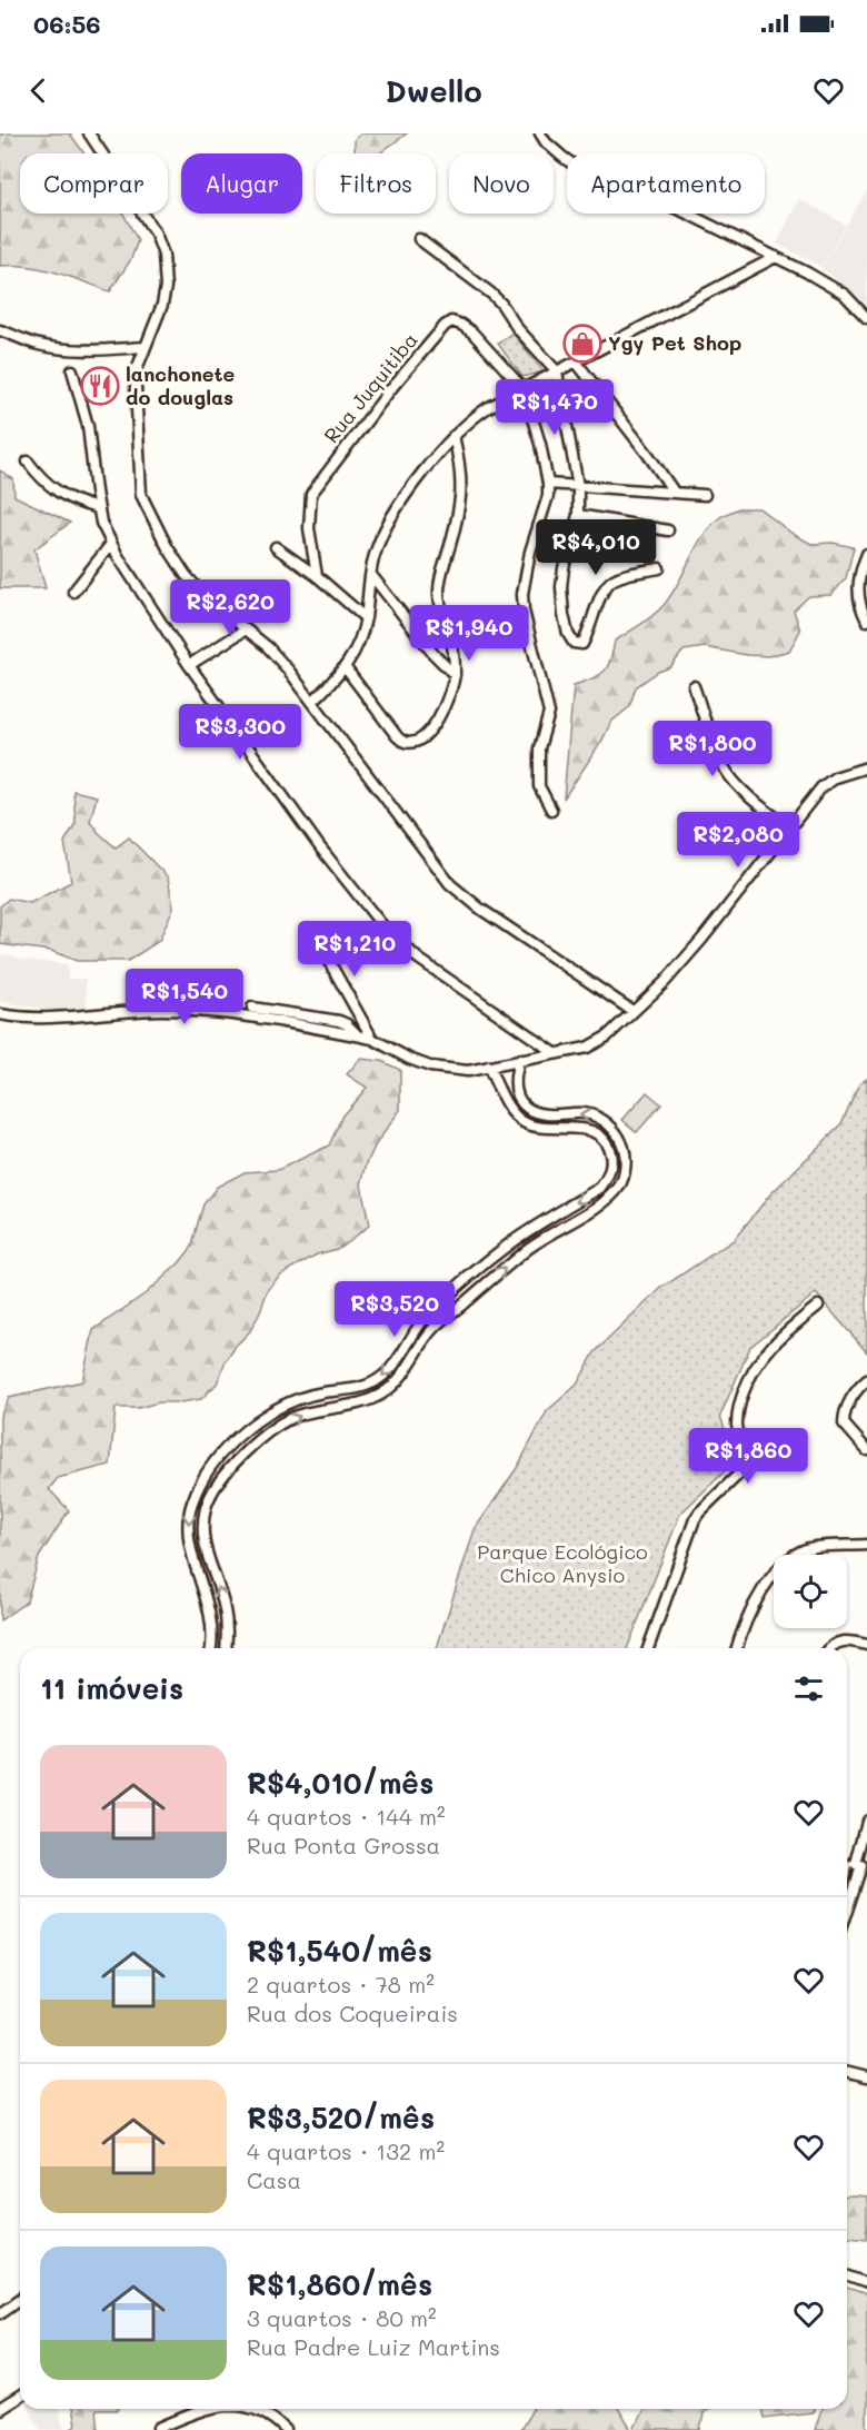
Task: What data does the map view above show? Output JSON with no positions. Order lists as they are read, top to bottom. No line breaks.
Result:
{"streets":{"street":["Rua Juquitiba"]},"parks":["Parque Ecológico Chico Anysio"],"places":{"shop":["Ygy Pet Shop"],"restaurant":["lanchonete do douglas"]},"page":{"status":"06:56","header":"Dwello","chip":["Comprar","Alugar","Filtros","Novo","Apartamento"],"price":["R$1,470","R$4,010","R$2,620","R$1,940","R$3,300","R$1,800","R$2,080","R$1,210","R$1,540","R$3,520","R$1,860"],"heading":"11 imóveis","list":[{"name":"R$4,010/mês","note":"4 quartos · 144 m² · Rua Ponta Grossa"},{"name":"R$1,540/mês","note":"2 quartos · 78 m² · Rua dos Coqueirais"},{"name":"R$3,520/mês","note":"4 quartos · 132 m² · Casa"},{"name":"R$1,860/mês","note":"3 quartos · 80 m² · Rua Padre Luiz Martins"}]}}
